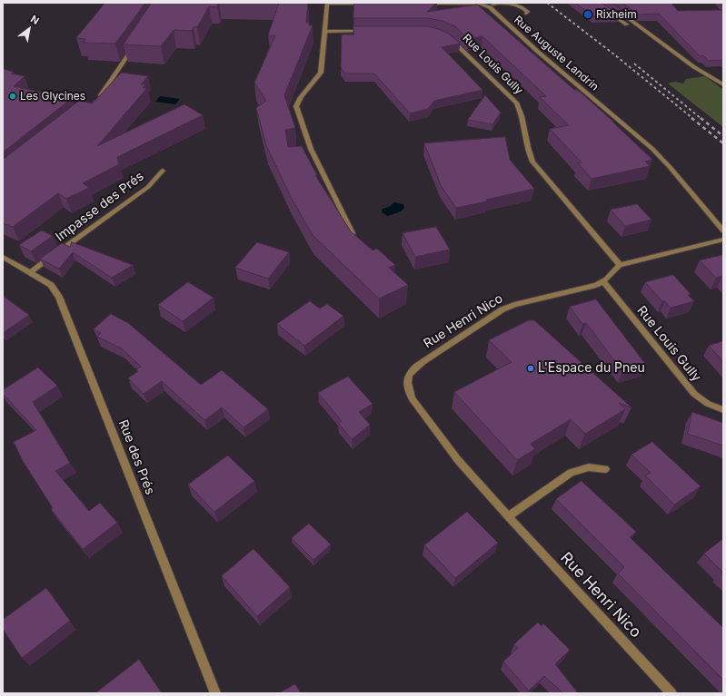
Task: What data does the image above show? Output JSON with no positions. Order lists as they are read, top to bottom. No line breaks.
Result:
{"streets":{"street":["Rue Auguste Landrin","Rue Louis Gully","Impasse des Prés","Rue Henri Nico","Rue des Prés"]},"crossings":[["Rue Louis Gully","Rue Henri Nico"],["Impasse des Prés","Rue des Prés"]],"places":["Rixheim","Les Glycines","L'Espace du Pneu"],"north":"top right"}
